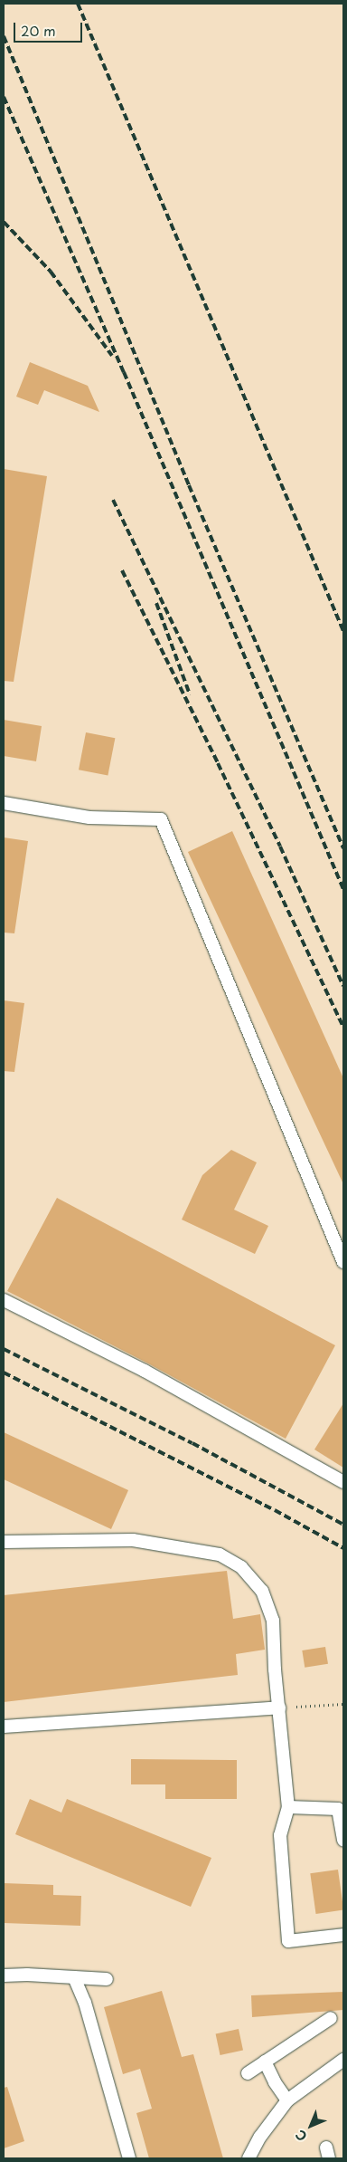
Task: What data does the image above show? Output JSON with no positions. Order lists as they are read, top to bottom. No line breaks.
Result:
{"scale_bar":"20 m","north":"bottom left"}
